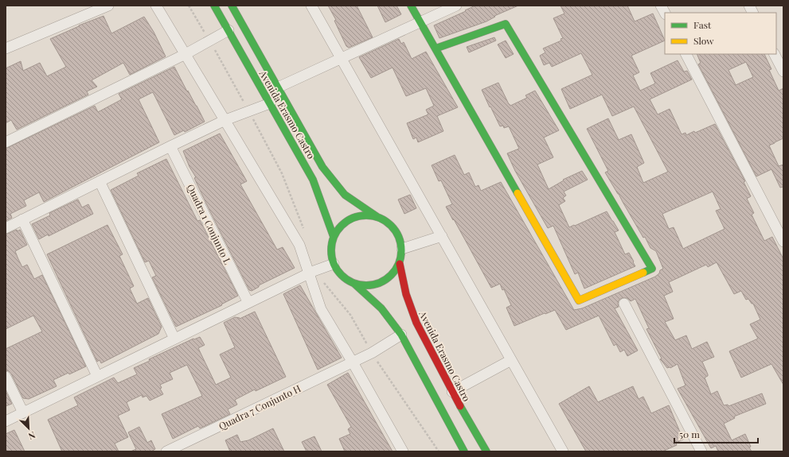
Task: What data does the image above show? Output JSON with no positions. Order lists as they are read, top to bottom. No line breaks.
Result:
{"streets":{"main road":["Avenida Erasmo Castro"],"street":["Quadra 1 Conjunto L","Quadra 7 Conjunto H"]},"legend":["Fast","Slow"],"scale_bar":"50 m","north":"bottom right"}
